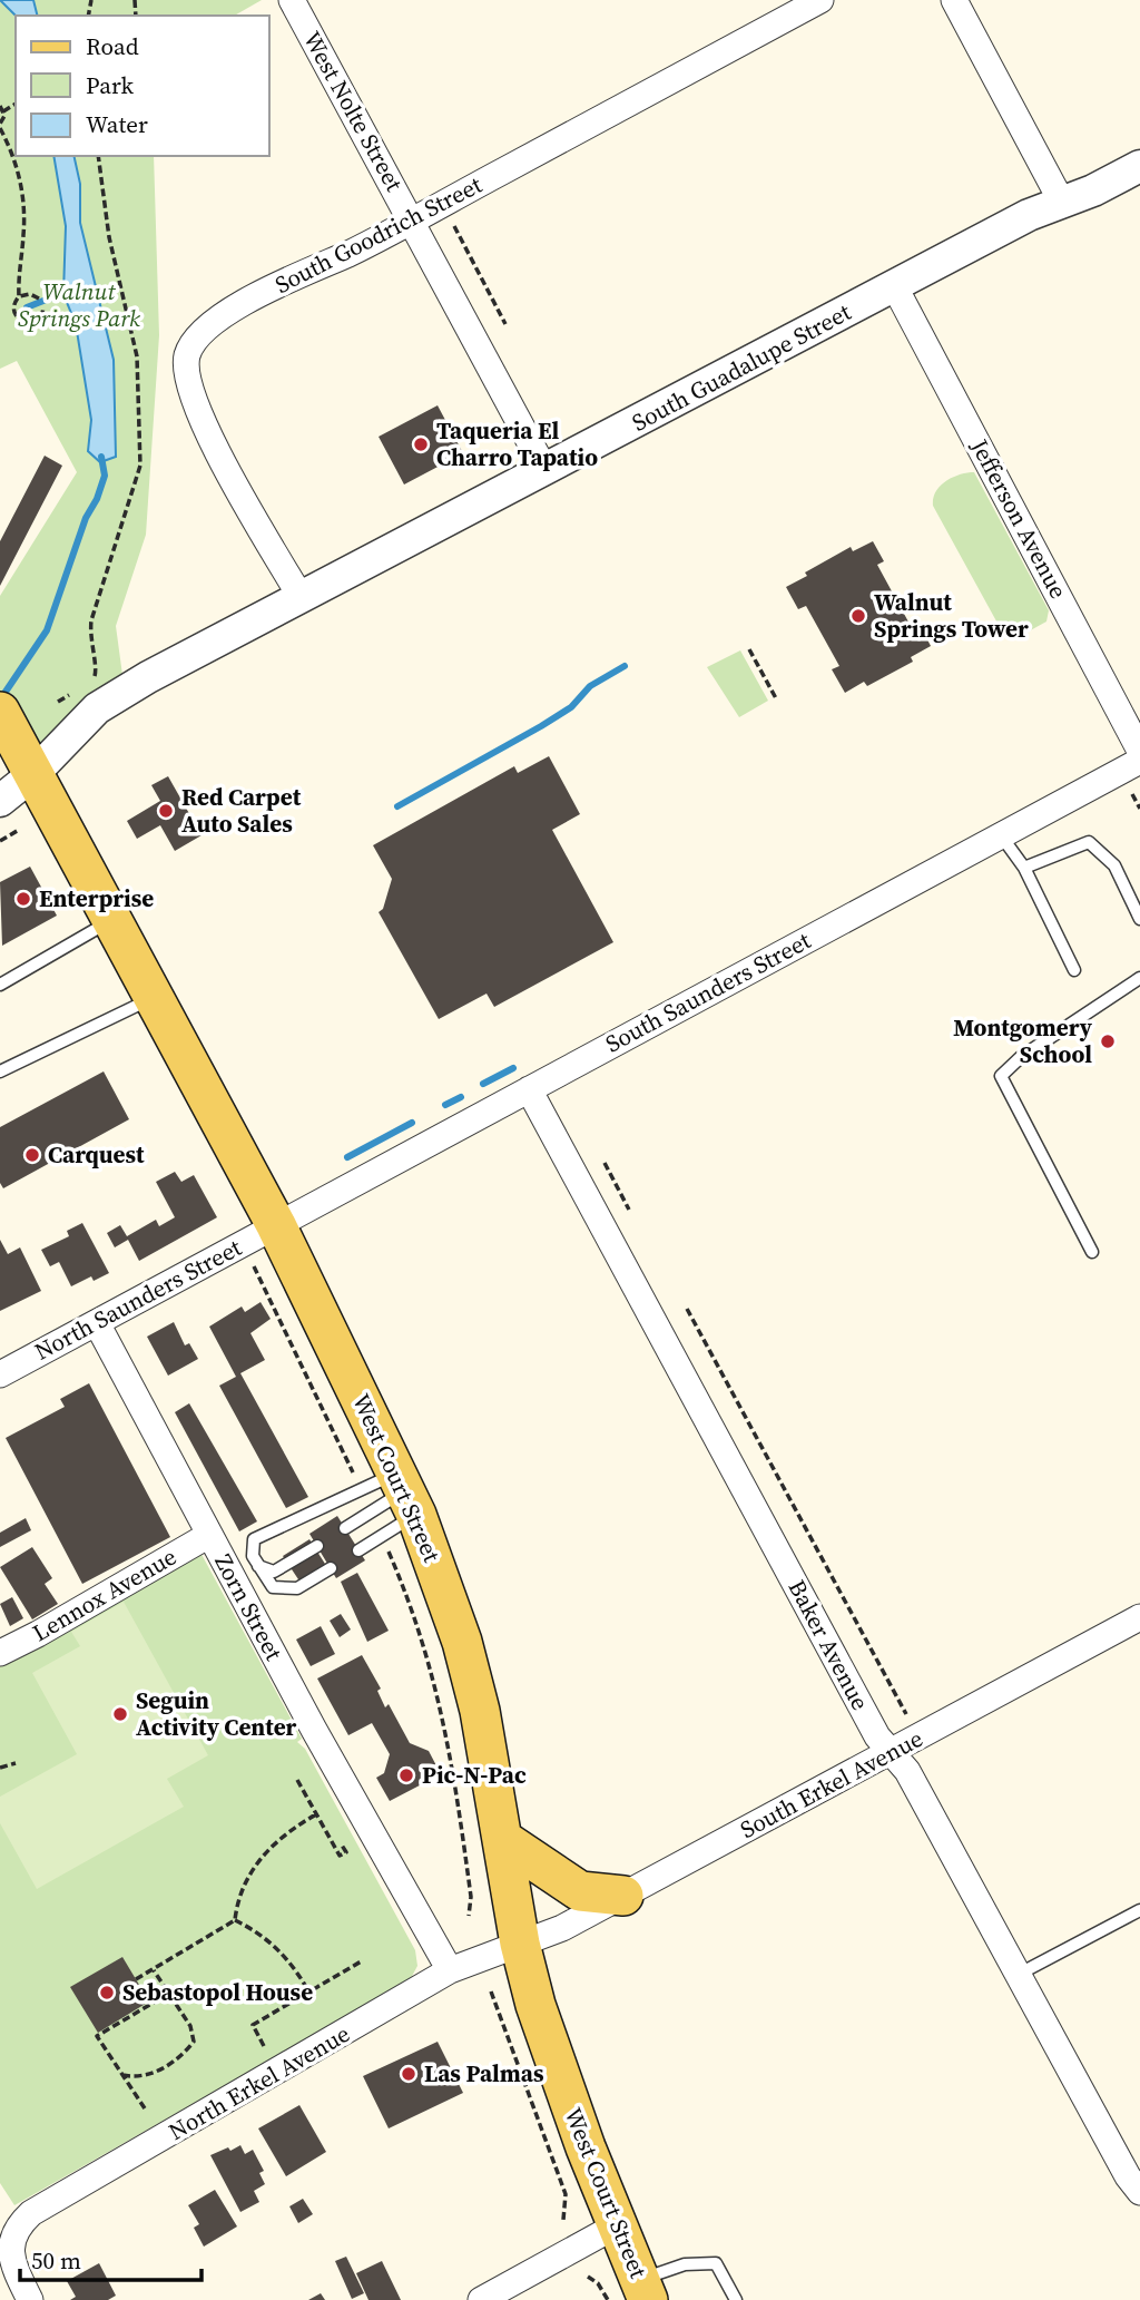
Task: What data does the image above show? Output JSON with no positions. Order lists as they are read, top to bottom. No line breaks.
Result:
{"streets":{"main road":["West Court Street"],"street":["West Nolte Street","South Goodrich Street","South Guadalupe Street","Jefferson Avenue","South Saunders Street","North Saunders Street","Lennox Avenue","Zorn Street","Baker Avenue","South Erkel Avenue","North Erkel Avenue"]},"crossings":[["West Nolte Street","South Goodrich Street"],["West Nolte Street","South Guadalupe Street"],["South Goodrich Street","South Guadalupe Street"],["South Guadalupe Street","Jefferson Avenue"],["South Guadalupe Street","West Court Street"],["South Saunders Street","North Saunders Street"],["South Saunders Street","West Court Street"],["South Saunders Street","Baker Avenue"],["North Saunders Street","West Court Street"],["North Saunders Street","Zorn Street"],["West Court Street","South Erkel Avenue"],["West Court Street","North Erkel Avenue"],["Lennox Avenue","Zorn Street"],["Zorn Street","North Erkel Avenue"],["Baker Avenue","South Erkel Avenue"],["South Erkel Avenue","North Erkel Avenue"]],"parks":["Walnut Springs Park"],"places":["Taqueria El Charro Tapatio","Walnut Springs Tower","Red Carpet Auto Sales","Enterprise","Montgomery School","Carquest","Seguin Activity Center","Pic-N-Pac","Sebastopol House","Las Palmas"],"legend":["Road","Park","Water"],"scale_bar":"50 m"}
